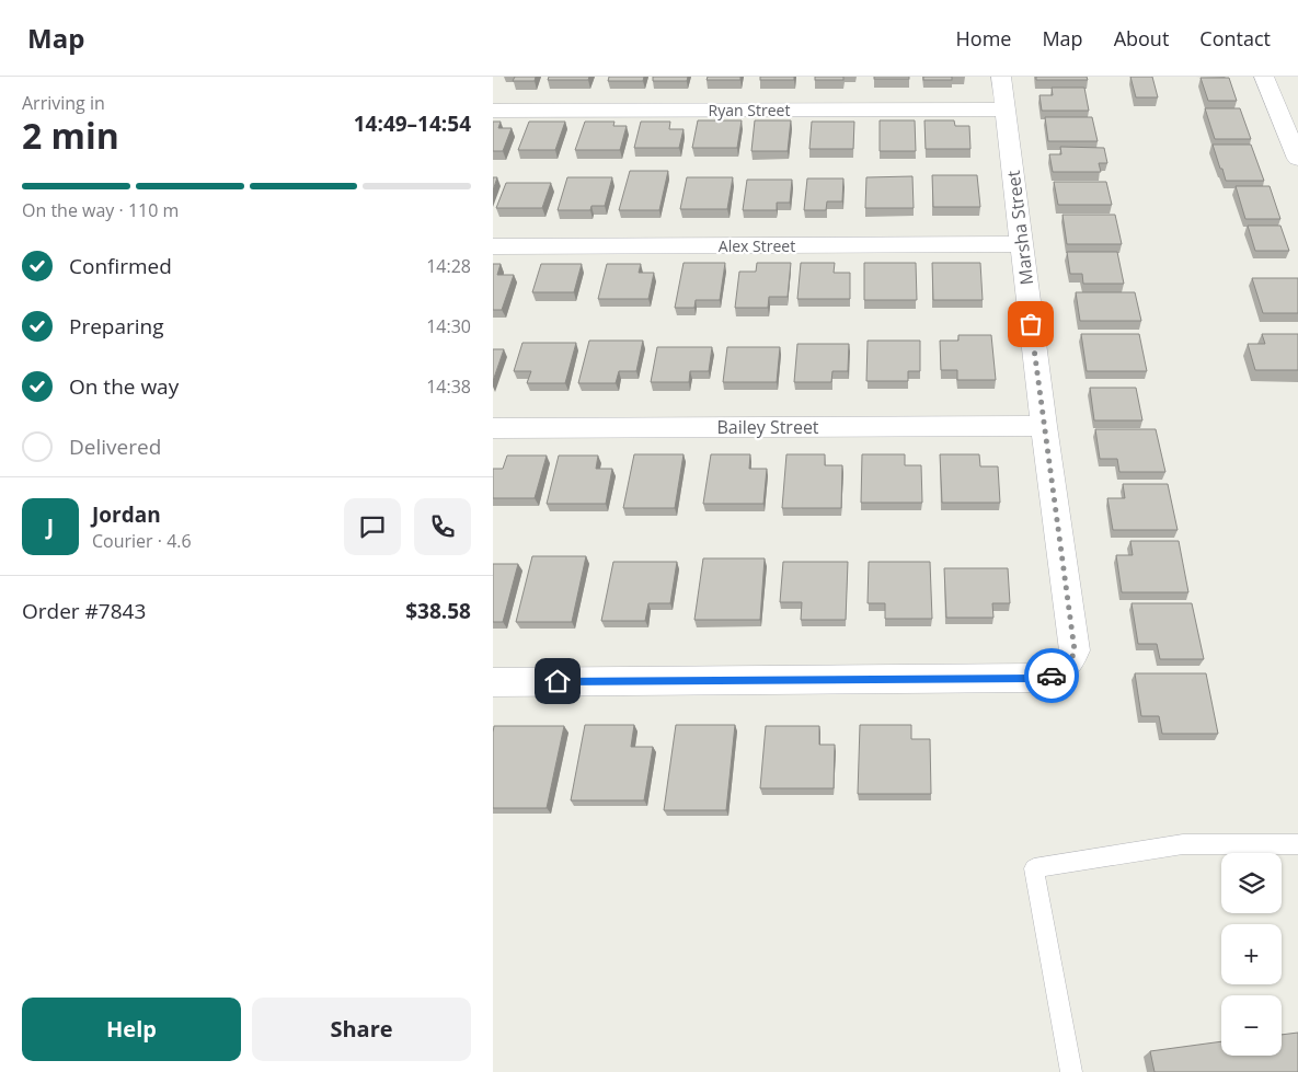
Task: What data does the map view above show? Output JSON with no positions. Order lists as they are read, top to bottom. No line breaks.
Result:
{"streets":{"street":["Ryan Street","Marsha Street","Alex Street","Bailey Street"]},"crossings":[["Ryan Street","Marsha Street"],["Marsha Street","Alex Street"],["Marsha Street","Bailey Street"]],"page":{"header":"Map","nav":["Home","Map","About","Contact"],"heading":["2 min","Arriving in","14:49–14:54"],"panel":["Jordan","Courier · 4.6","Order #7843","$38.58"],"bar":"On the way · 110 m","list":[["Confirmed","14:28"],["Preparing","14:30"],["On the way","14:38"],"Delivered"],"round":"J","map_buttons":["+","−"],"buttons":["Help","Share"]}}
